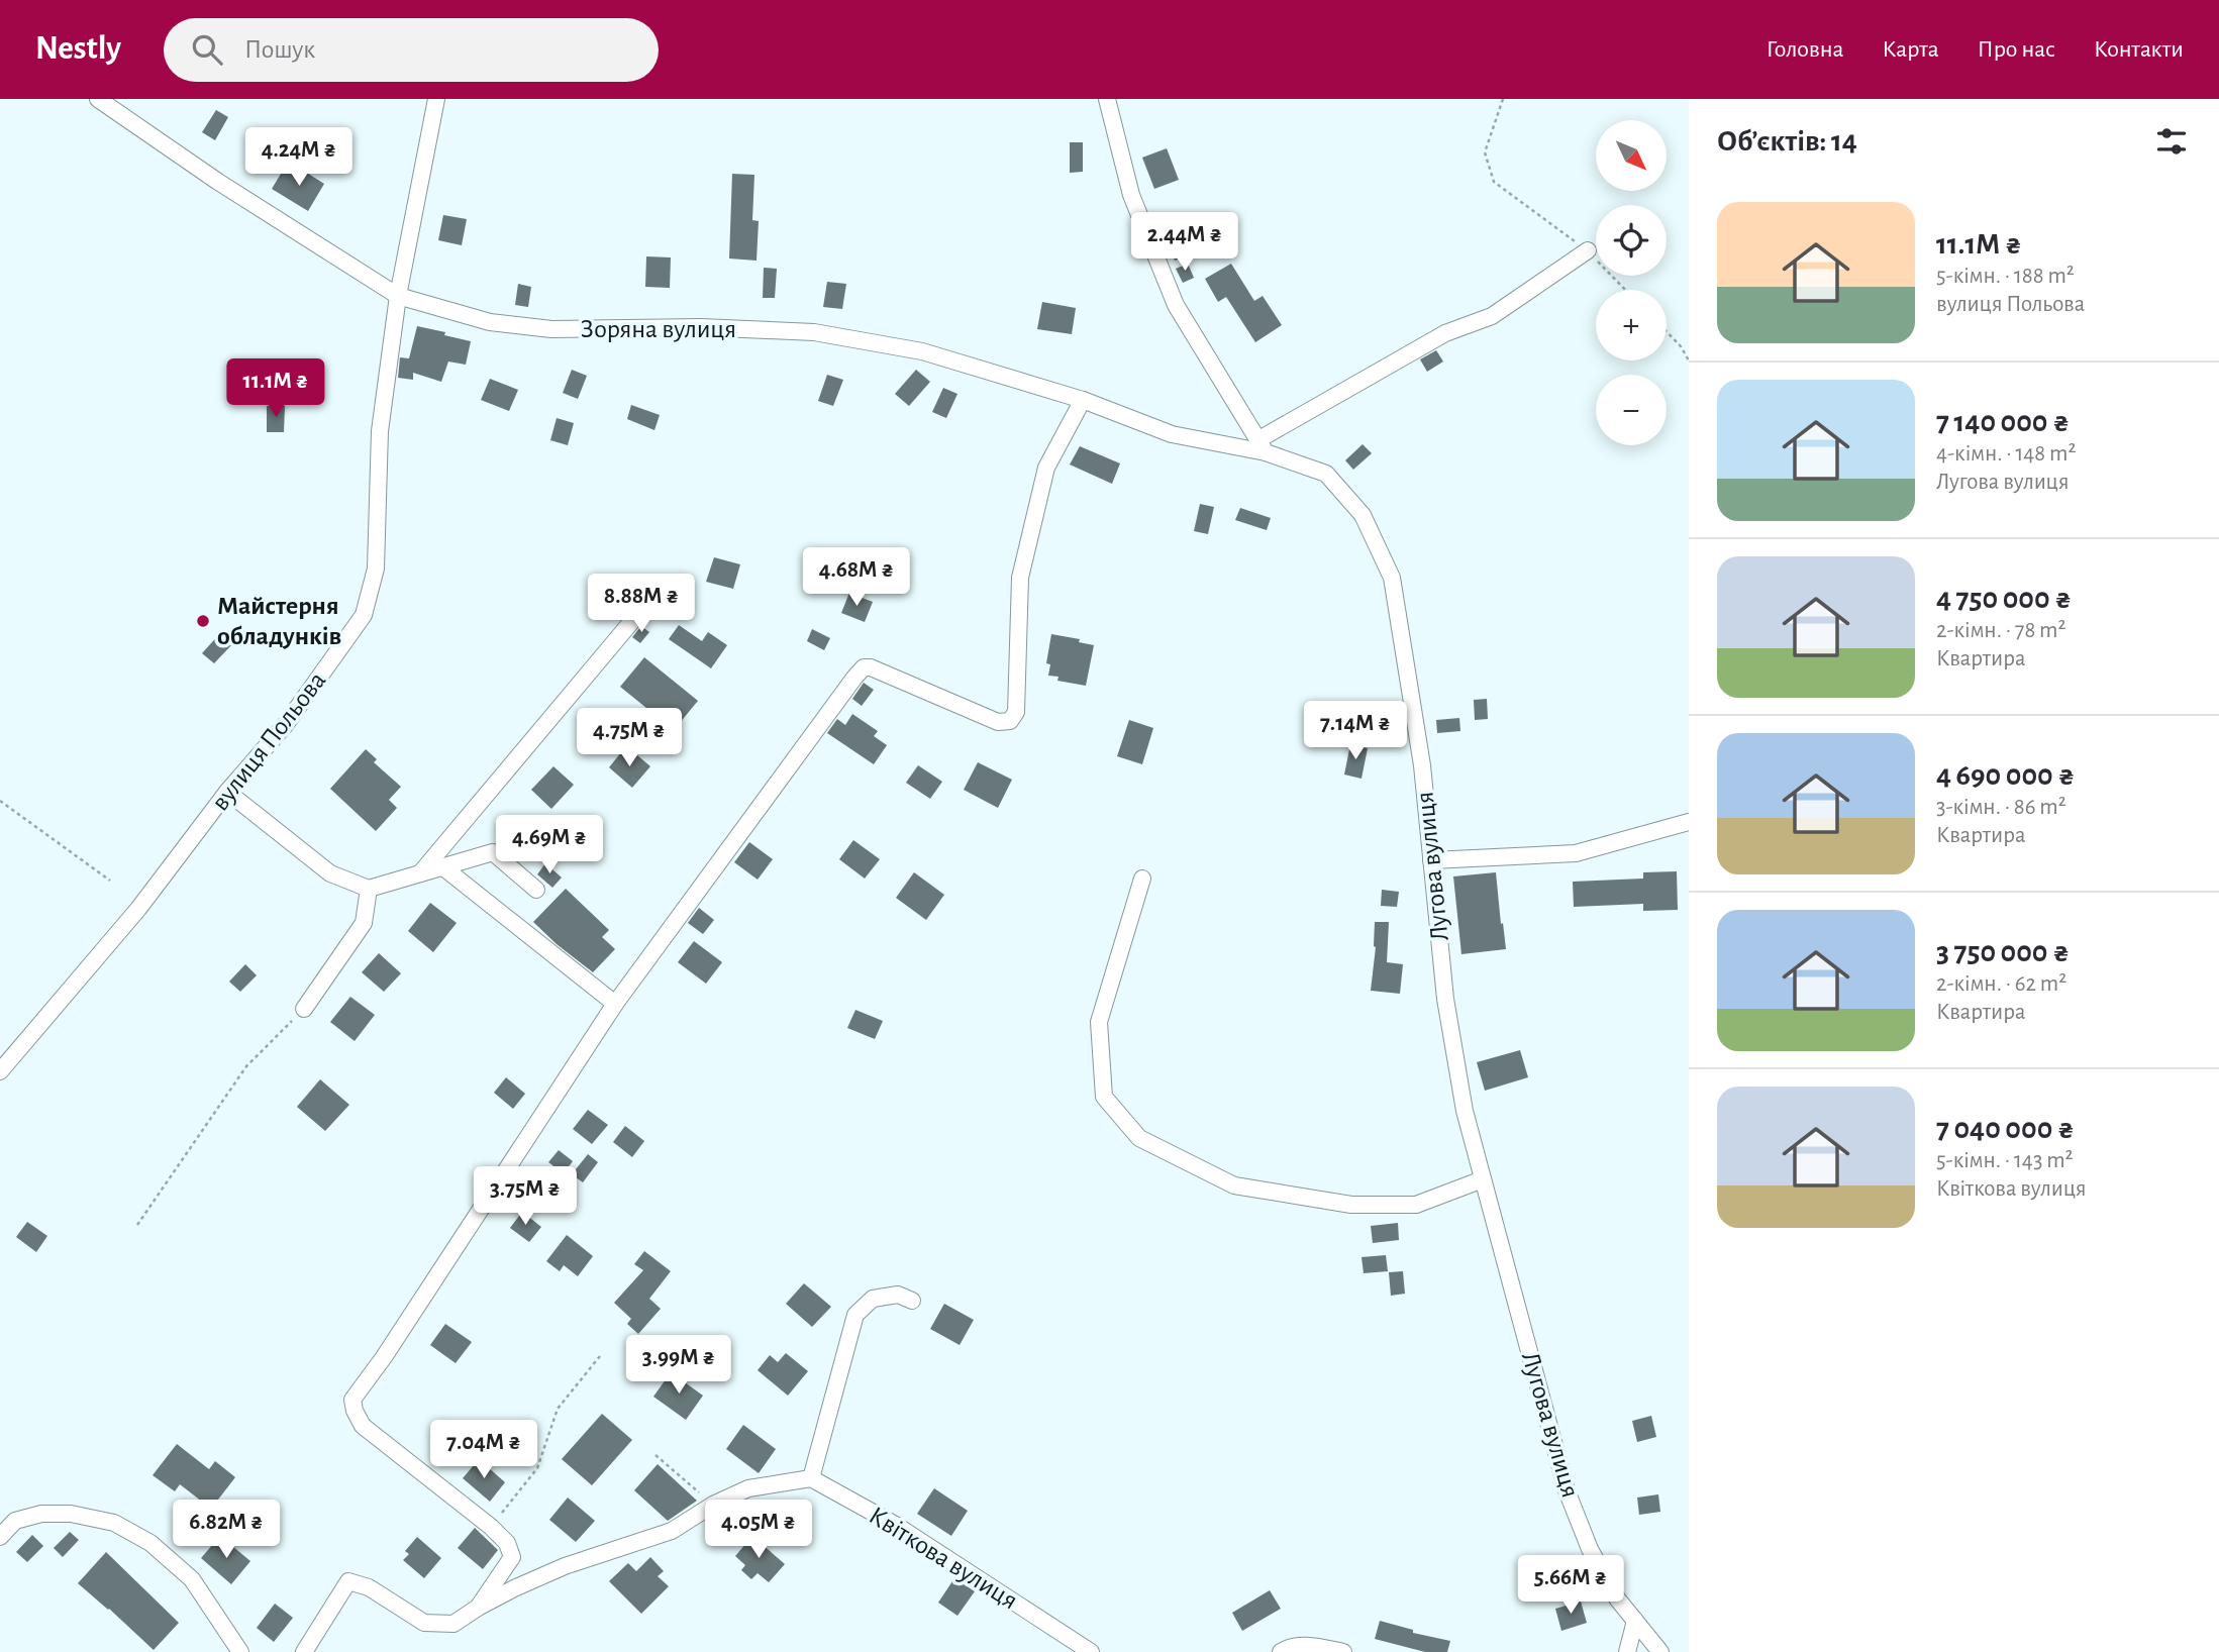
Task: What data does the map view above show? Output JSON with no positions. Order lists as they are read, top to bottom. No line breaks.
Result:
{"streets":{"street":["Зоряна вулиця","вулиця Польова","Лугова вулиця","Квіткова вулиця"]},"crossings":[["Зоряна вулиця","вулиця Польова"],["Зоряна вулиця","Лугова вулиця"]],"places":["Майстерня обладунків"],"north":"bottom right","page":{"header":"Nestly","search":"Пошук","nav":["Головна","Карта","Про нас","Контакти"],"heading":"Об’єктів: 14","map_buttons":["+","−"],"price":["4.24M ₴","2.44M ₴","11.1M ₴","4.68M ₴","8.88M ₴","7.14M ₴","4.75M ₴","4.69M ₴","3.75M ₴","3.99M ₴","7.04M ₴","6.82M ₴","4.05M ₴","5.66M ₴"],"list":[{"name":"11.1M ₴","note":"5-кімн. · 188 m² · вулиця Польова"},{"name":"7 140 000 ₴","note":"4-кімн. · 148 m² · Лугова вулиця"},{"name":"4 750 000 ₴","note":"2-кімн. · 78 m² · Квартира"},{"name":"4 690 000 ₴","note":"3-кімн. · 86 m² · Квартира"},{"name":"3 750 000 ₴","note":"2-кімн. · 62 m² · Квартира"},{"name":"7 040 000 ₴","note":"5-кімн. · 143 m² · Квіткова вулиця"}]}}
